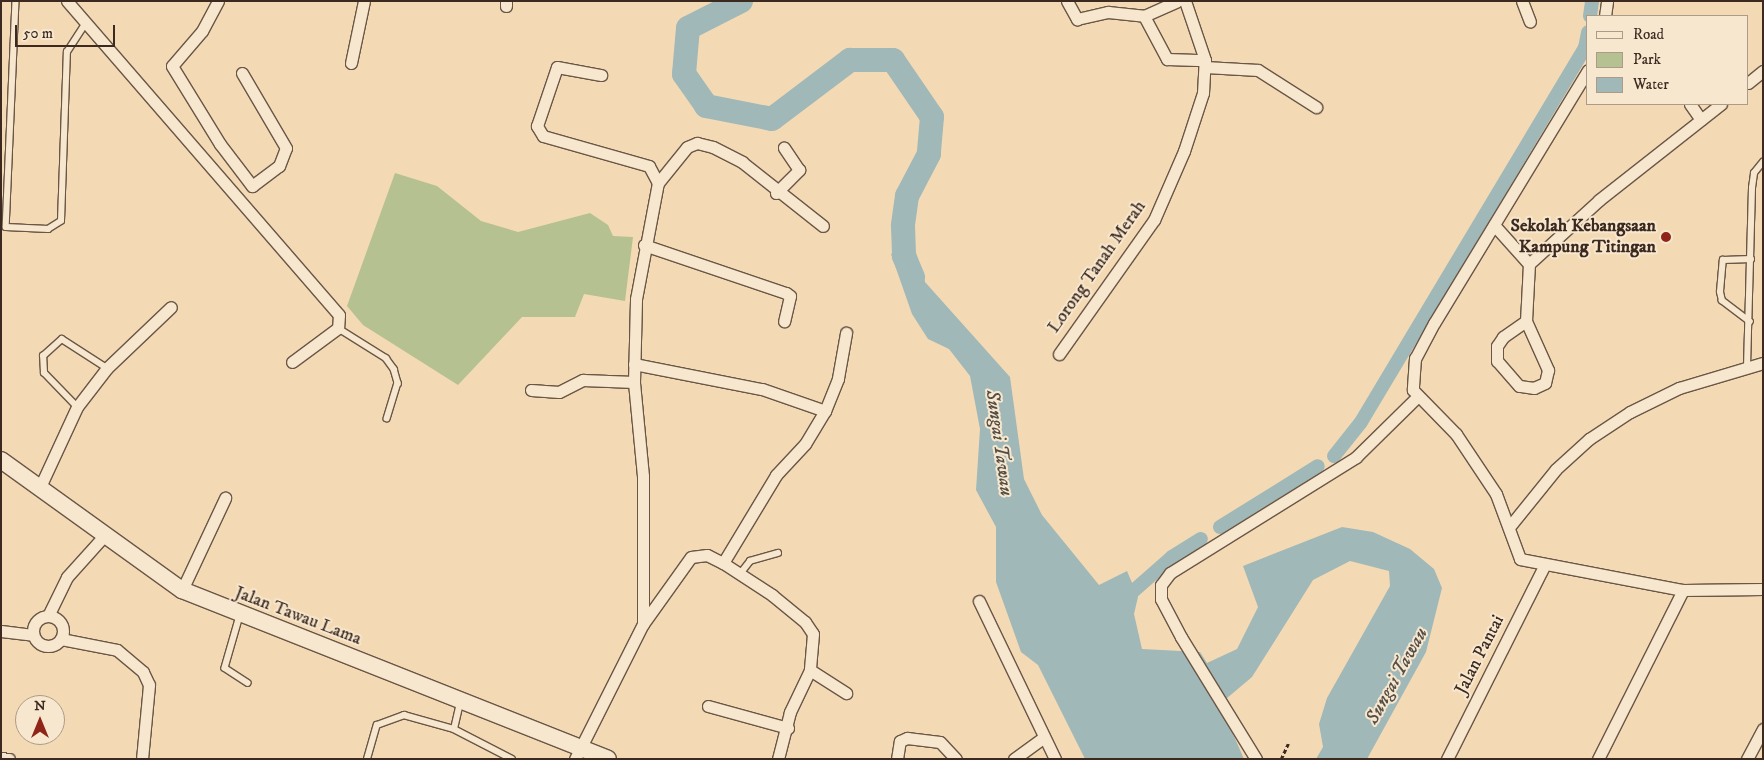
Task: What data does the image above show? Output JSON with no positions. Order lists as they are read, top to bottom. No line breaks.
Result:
{"streets":{"street":["Lorong Tanah Merah","Jalan Tawau Lama","Jalan Pantai"]},"water":["Sungai Tawau"],"places":["Sekolah Kebangsaan Kampung Titingan"],"legend":["Road","Park","Water"],"scale_bar":"50 m","north":"top"}
